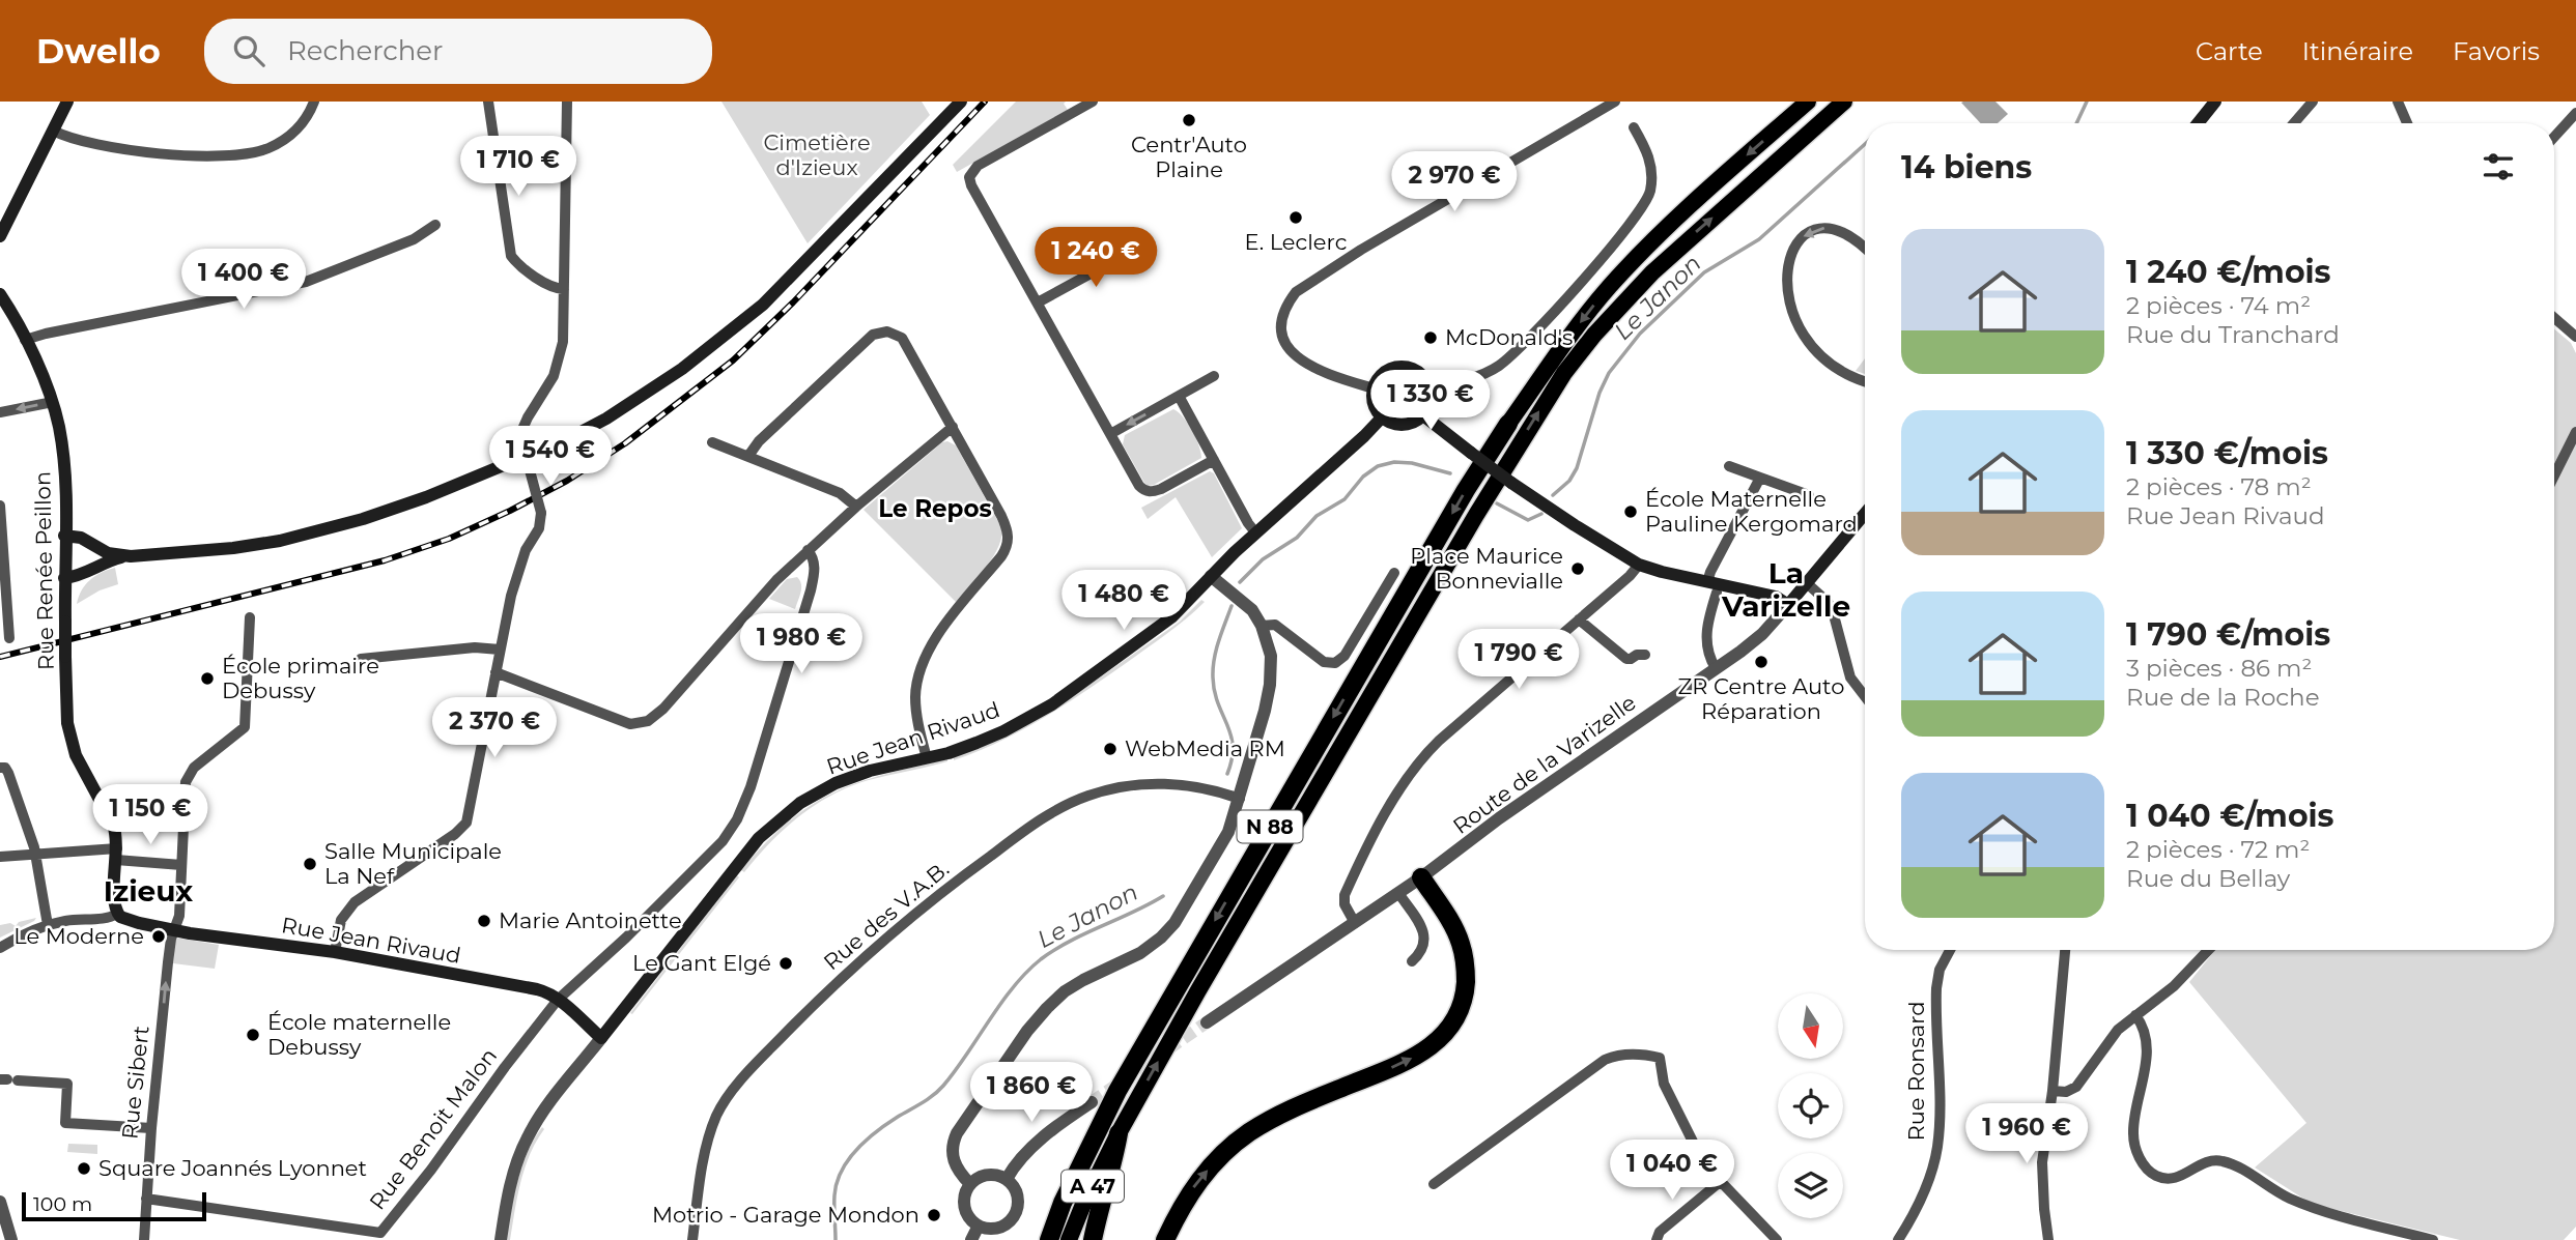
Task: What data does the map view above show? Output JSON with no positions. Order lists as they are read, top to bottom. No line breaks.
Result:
{"streets":{"highway":["N 88","A 47"],"main road":["Rue Renée Peillon","Rue Jean Rivaud","Route de la Varizelle"],"street":["Rue des V.A.B.","Rue Ronsard","Rue Sibert","Rue Benoit Malon"]},"crossings":[["Rue Renée Peillon","Rue Jean Rivaud"],["Rue Jean Rivaud","Rue Sibert"],["Rue Jean Rivaud","Rue Benoit Malon"],["N 88","A 47"],["Rue Sibert","Rue Benoit Malon"]],"districts":["Le Repos","La Varizelle","Izieux"],"water":["Le Janon"],"parks":["Cimetière d'Izieux"],"places":["Centr'Auto Plaine","E. Leclerc","McDonald's","École Maternelle Pauline Kergomard","Place Maurice Bonnevialle","ZR Centre Auto Réparation","École primaire Debussy","WebMedia RM","Salle Municipale La Nef","Marie Antoinette","Le Moderne","Le Gant Elgé","École maternelle Debussy","Square Joannés Lyonnet","Motrio - Garage Mondon"],"scale_bar":"100 m","north":"bottom","page":{"header":"Dwello","search":"Rechercher","nav":["Carte","Itinéraire","Favoris"],"heading":"14 biens","price":["1 710 €","2 970 €","1 240 €","1 400 €","1 330 €","1 540 €","1 480 €","1 980 €","1 790 €","2 370 €","1 150 €","1 860 €","1 960 €","1 040 €"],"list":[{"name":"1 240 €/mois","note":"2 pièces · 74 m² · Rue du Tranchard"},{"name":"1 330 €/mois","note":"2 pièces · 78 m² · Rue Jean Rivaud"},{"name":"1 790 €/mois","note":"3 pièces · 86 m² · Rue de la Roche"},{"name":"1 040 €/mois","note":"2 pièces · 72 m² · Rue du Bellay"}],"scale":"100 m"}}
